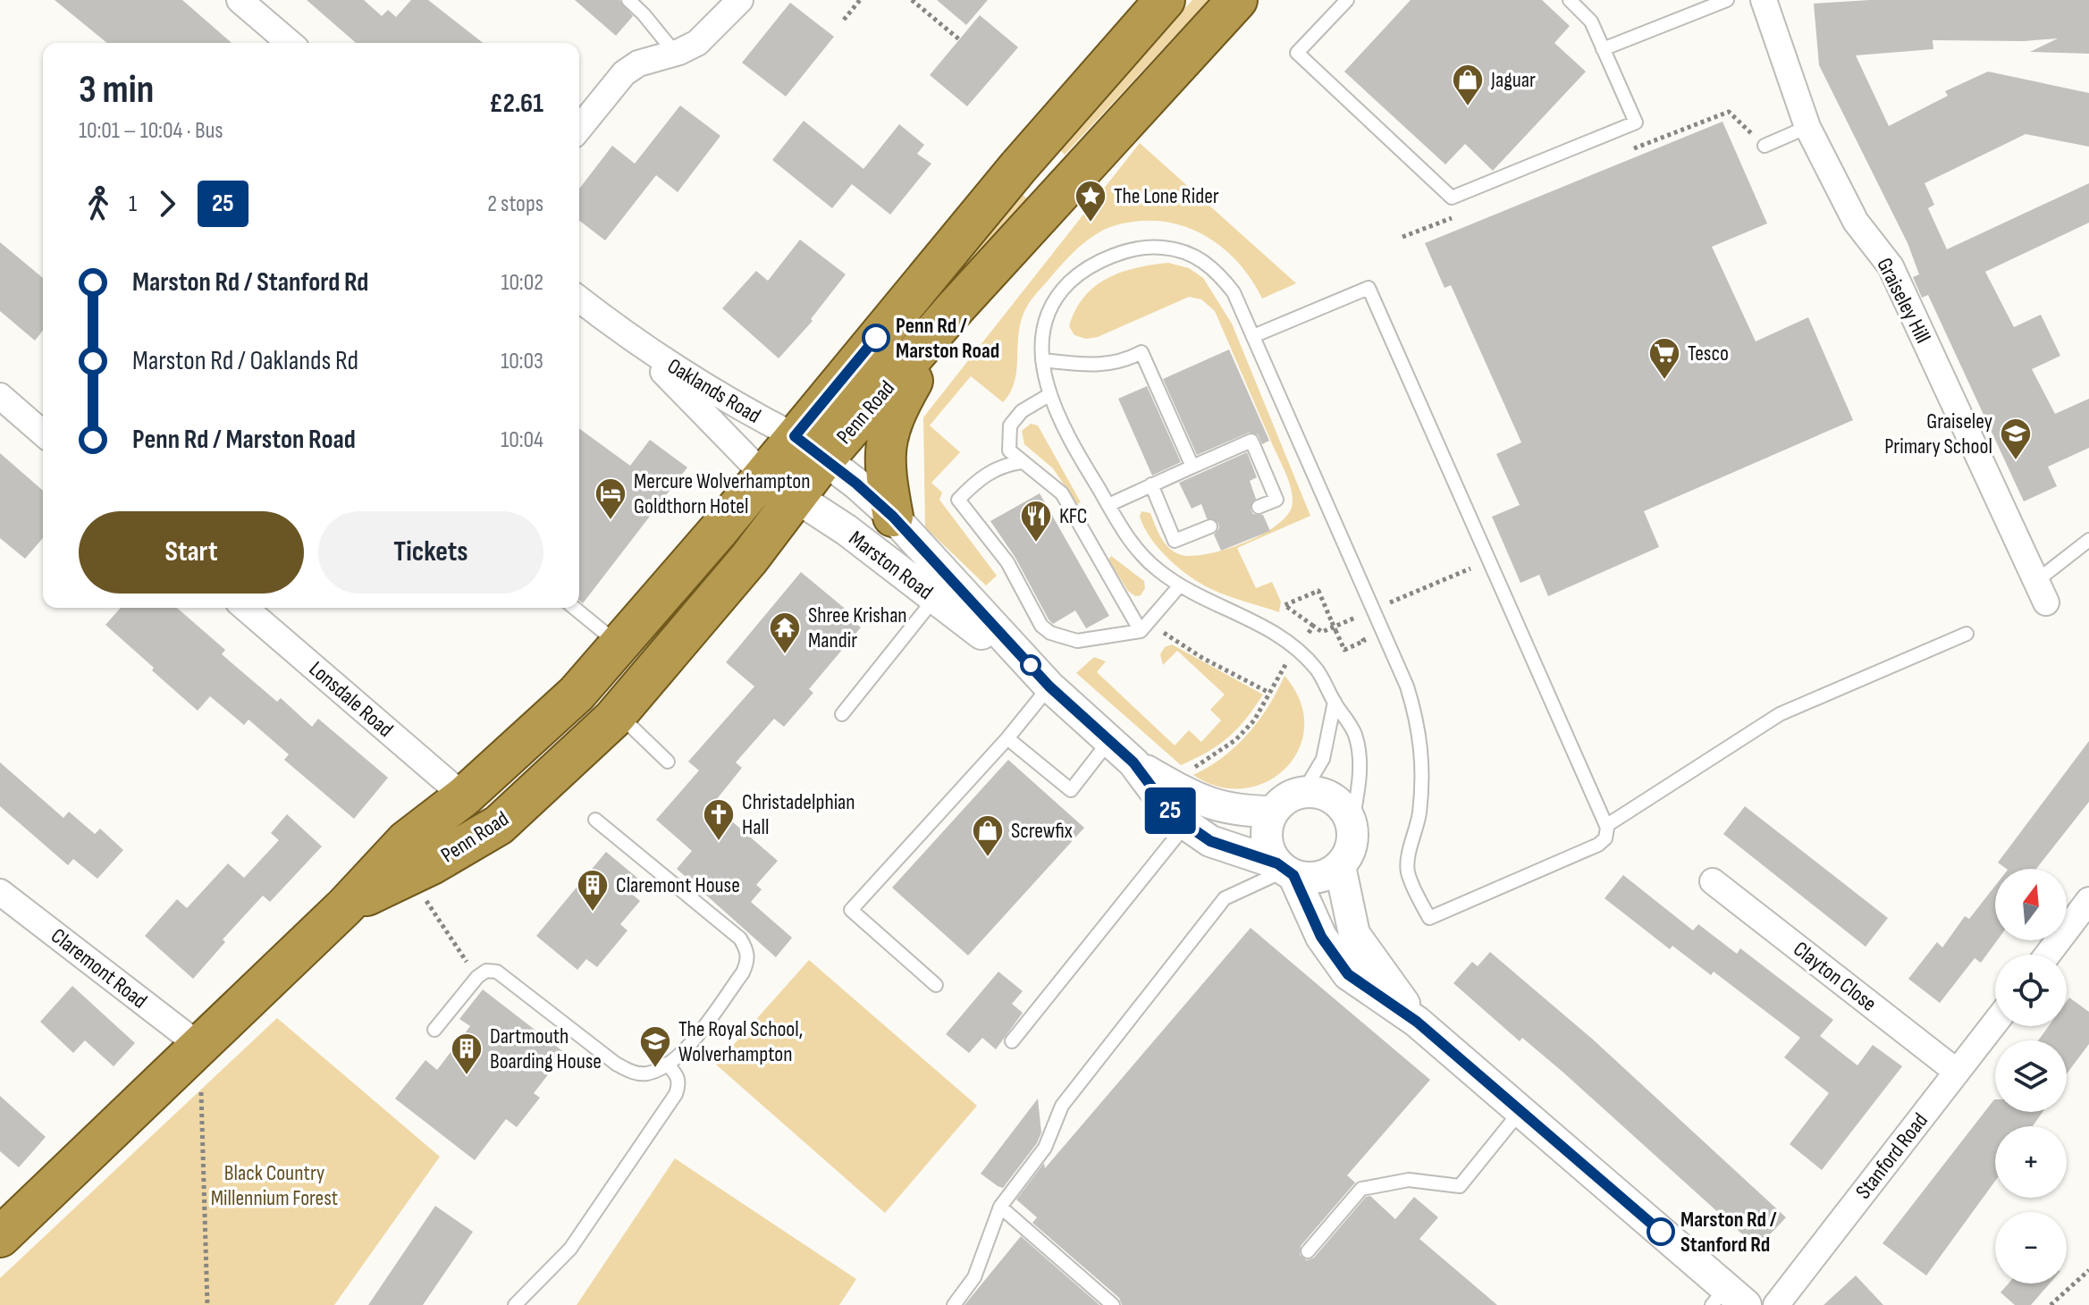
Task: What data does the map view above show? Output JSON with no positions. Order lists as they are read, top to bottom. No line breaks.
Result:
{"streets":{"highway":["Penn Road"],"street":["Graiseley Hill","Oaklands Road","Marston Road","Lonsdale Road","Claremont Road","Clayton Close","Stanford Road"]},"crossings":[["Oaklands Road","Penn Road"],["Oaklands Road","Marston Road"],["Penn Road","Marston Road"],["Penn Road","Lonsdale Road"],["Penn Road","Claremont Road"],["Clayton Close","Stanford Road"]],"parks":["Black Country Millennium Forest"],"places":{"shop":["Jaguar","Screwfix"],"place":["The Lone Rider"],"other":["Penn Rd / Marston Road","Marston Rd / Stanford Rd"],"supermarket":["Tesco"],"school or university":["Graiseley Primary School","The Royal School, Wolverhampton"],"hotel":["Mercure Wolverhampton Goldthorn Hotel"],"restaurant":["KFC"],"temple":["Shree Krishan Mandir"],"church":["Christadelphian Hall"],"building":["Claremont House","Dartmouth Boarding House"]},"lines":["bus line 25"],"north":"top","page":{"on_map":"25","heading":["3 min","10:01 – 10:04 · Bus","£2.61"],"legs":["1","25","2 stops"],"list":[{"name":"Marston Rd / Stanford Rd","value":"10:02"},{"name":"Marston Rd / Oaklands Rd","value":"10:03"},{"name":"Penn Rd / Marston Road","value":"10:04"}],"buttons":["Start","Tickets"],"map_buttons":["+","−"]}}
